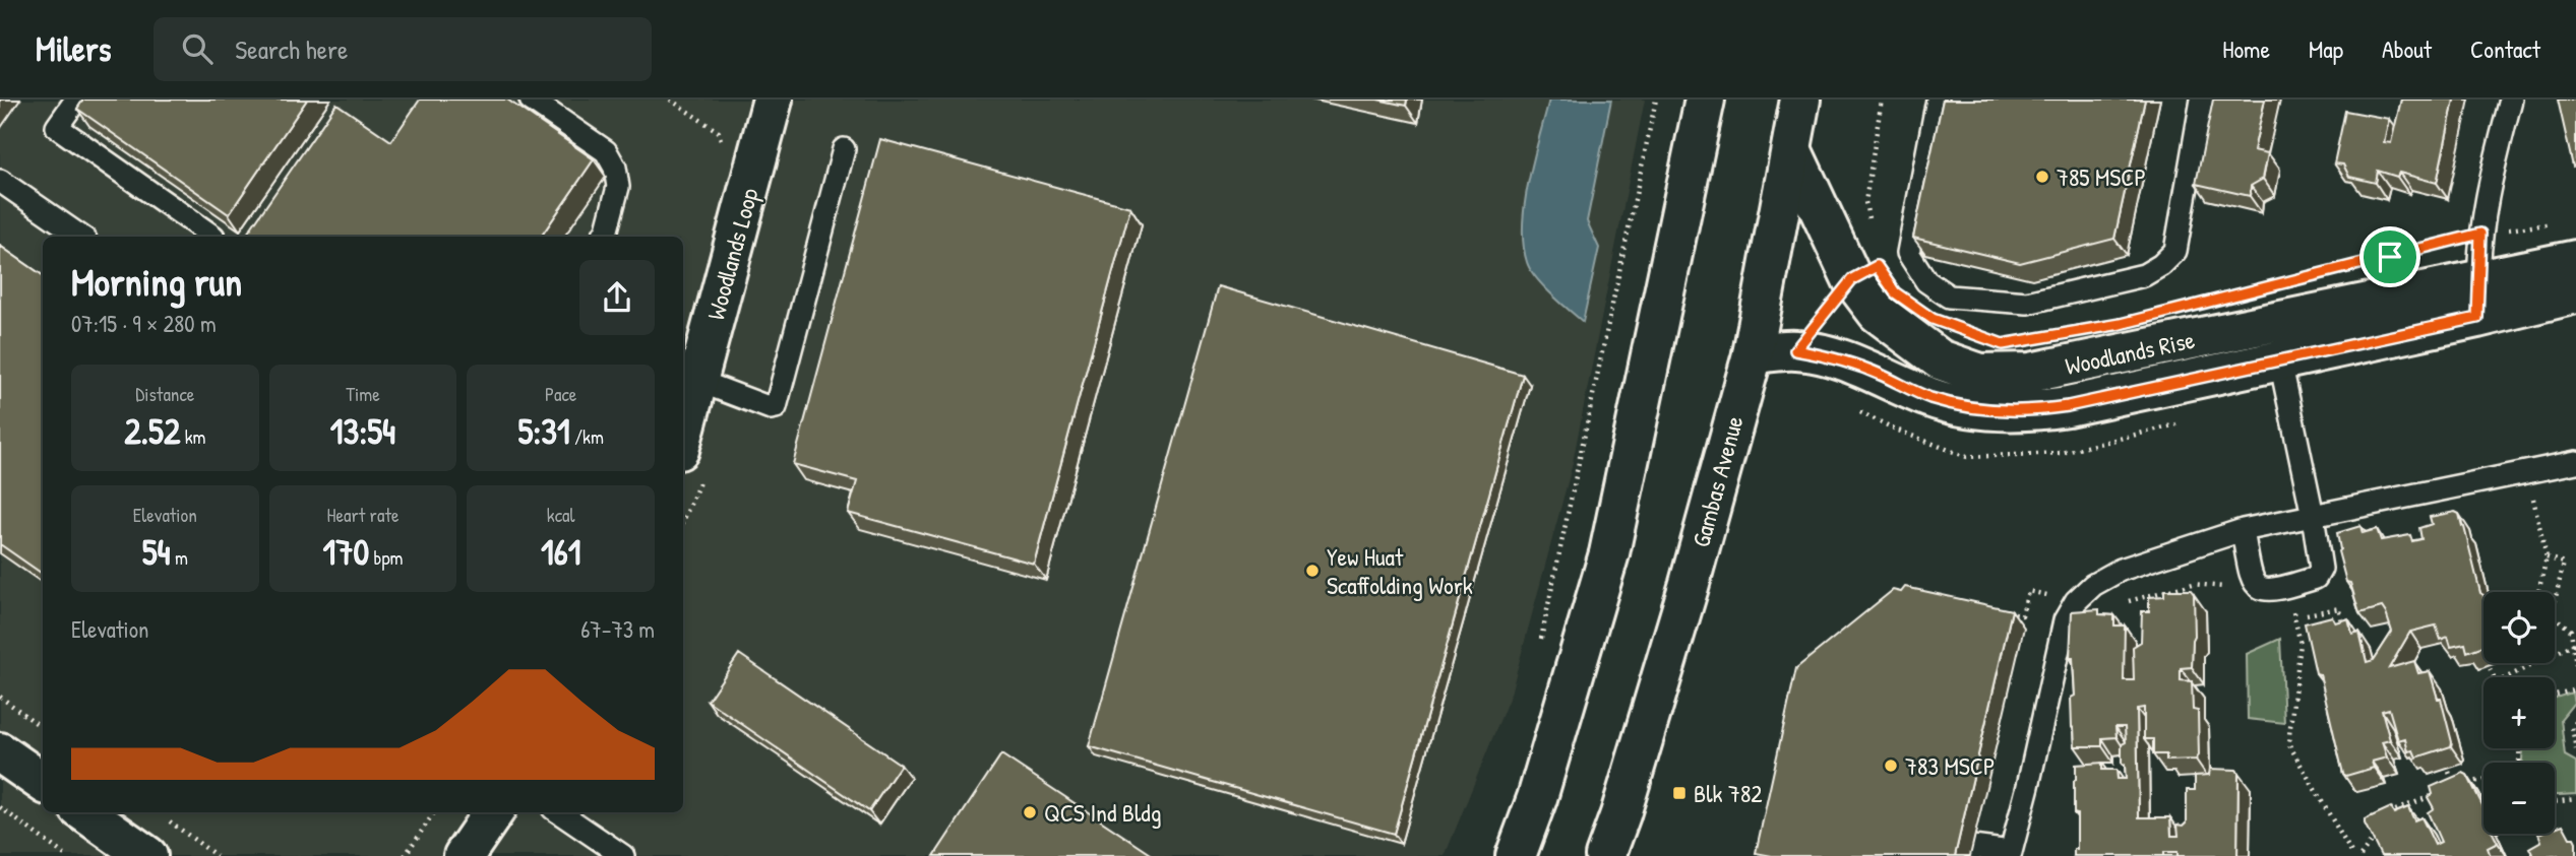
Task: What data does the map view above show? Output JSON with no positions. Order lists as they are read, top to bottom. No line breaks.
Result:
{"streets":{"street":["Woodlands Loop","Woodlands Rise","Gambas Avenue"]},"crossings":[["Woodlands Rise","Gambas Avenue"]],"places":{"other":["785 MSCP","Yew Huat Scaffolding Work","783 MSCP","QCS Ind Bldg"],"transit":["Blk 782"]},"page":{"header":"Milers","search":"Search here","nav":["Home","Map","About","Contact"],"heading":["Morning run","07:15 · 9 × 280 m"],"stats":[["Distance","2.52 km"],["Time","13:54"],["Pace","5:31 /km"],["Elevation","54 m"],["Heart rate","170 bpm"],["kcal","161"]],"map_buttons":["+","−"],"chart":["Elevation","67–73 m"]}}
